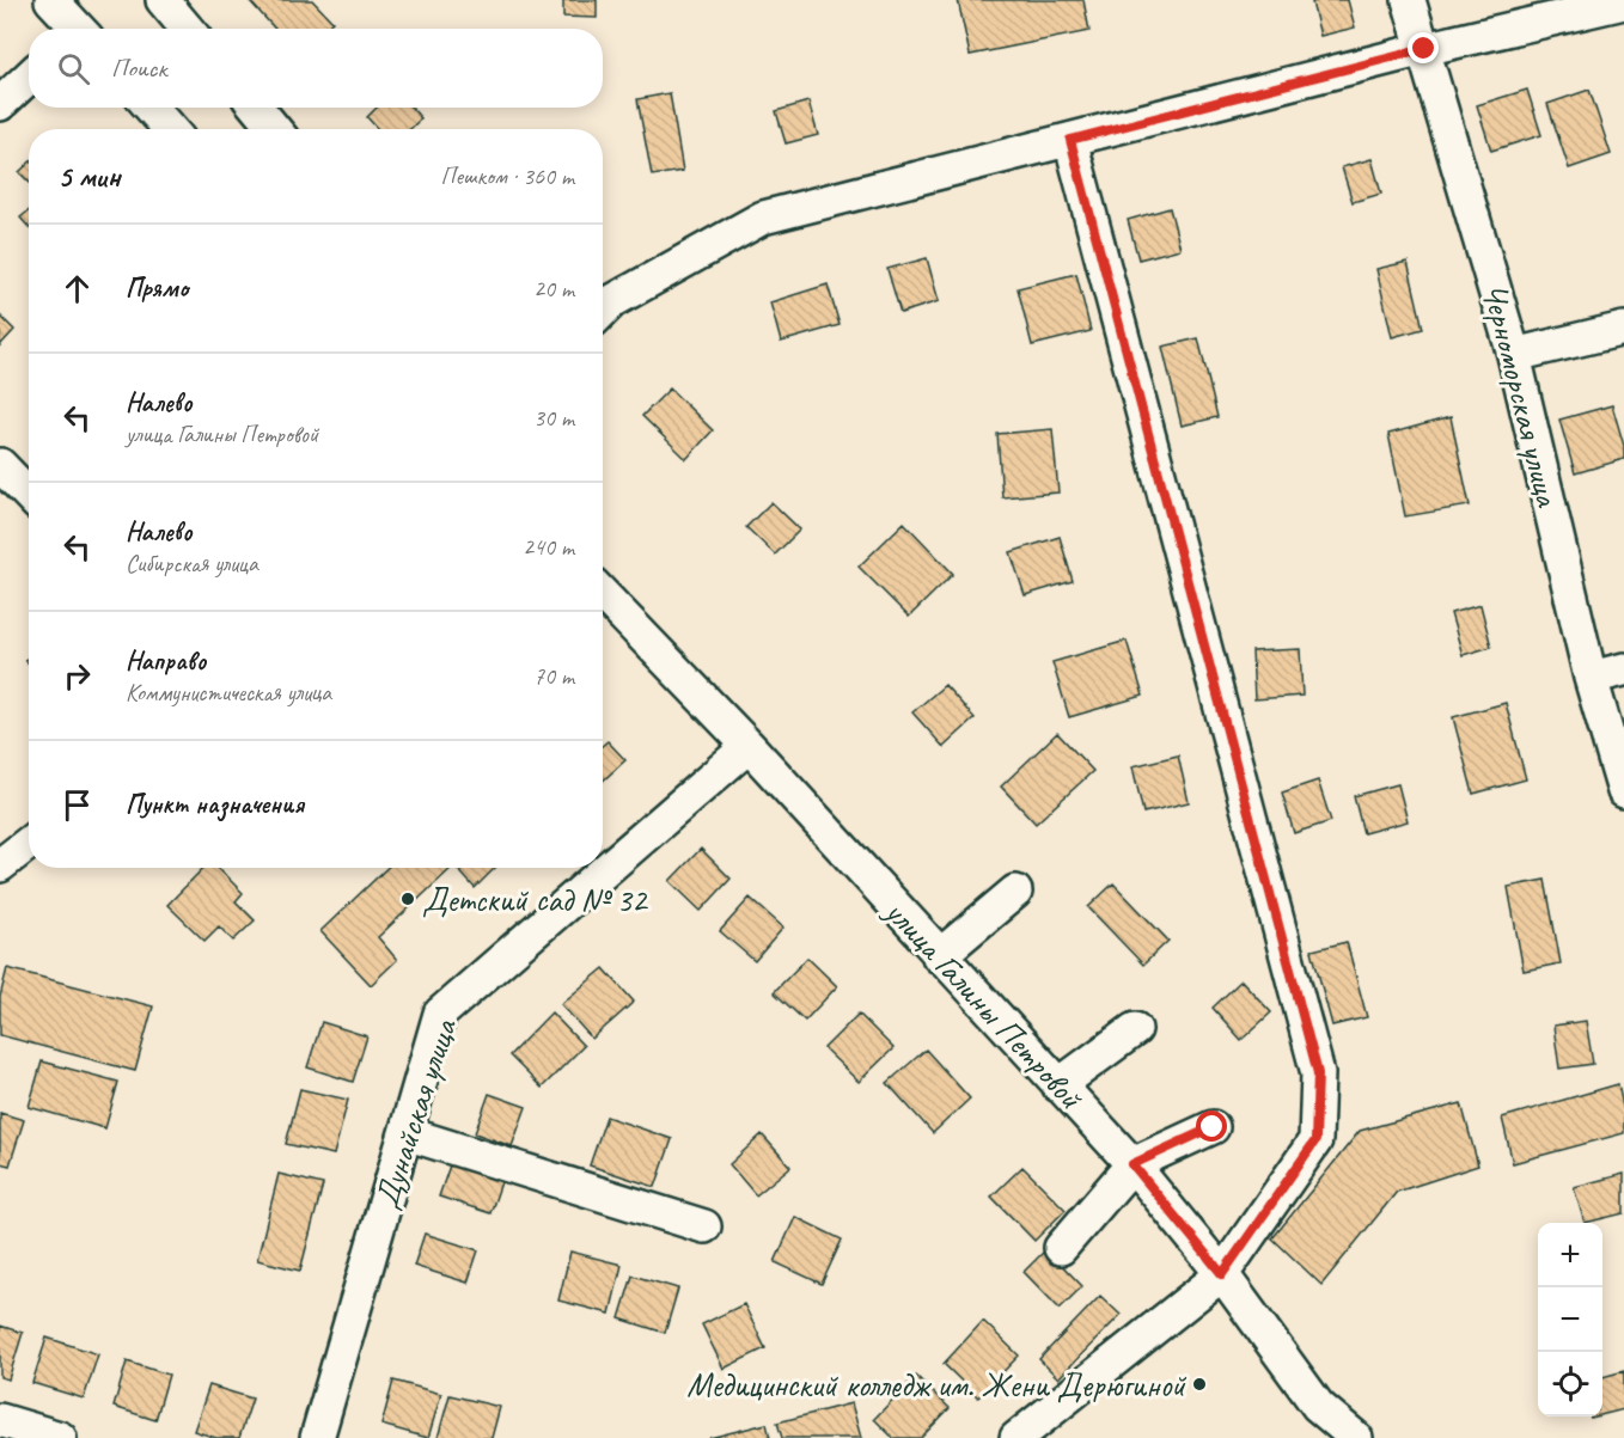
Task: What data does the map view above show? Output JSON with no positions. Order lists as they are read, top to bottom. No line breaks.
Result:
{"streets":{"street":["Черноморская улица","улица Галины Петровой","Дунайская улица"]},"crossings":[["улица Галины Петровой","Дунайская улица"]],"places":["Детский сад № 32","Медицинский колледж им. Жени Дерюгиной"],"page":{"search":"Поиск","heading":["5 мин","Пешком · 360 m"],"list":[["Прямо","20 m"],["Налево","улица Галины Петровой","30 m"],["Налево","Сибирская улица","240 m"],["Направо","Коммунистическая улица","70 m"],"Пункт назначения"],"map_buttons":["+","−"]}}
